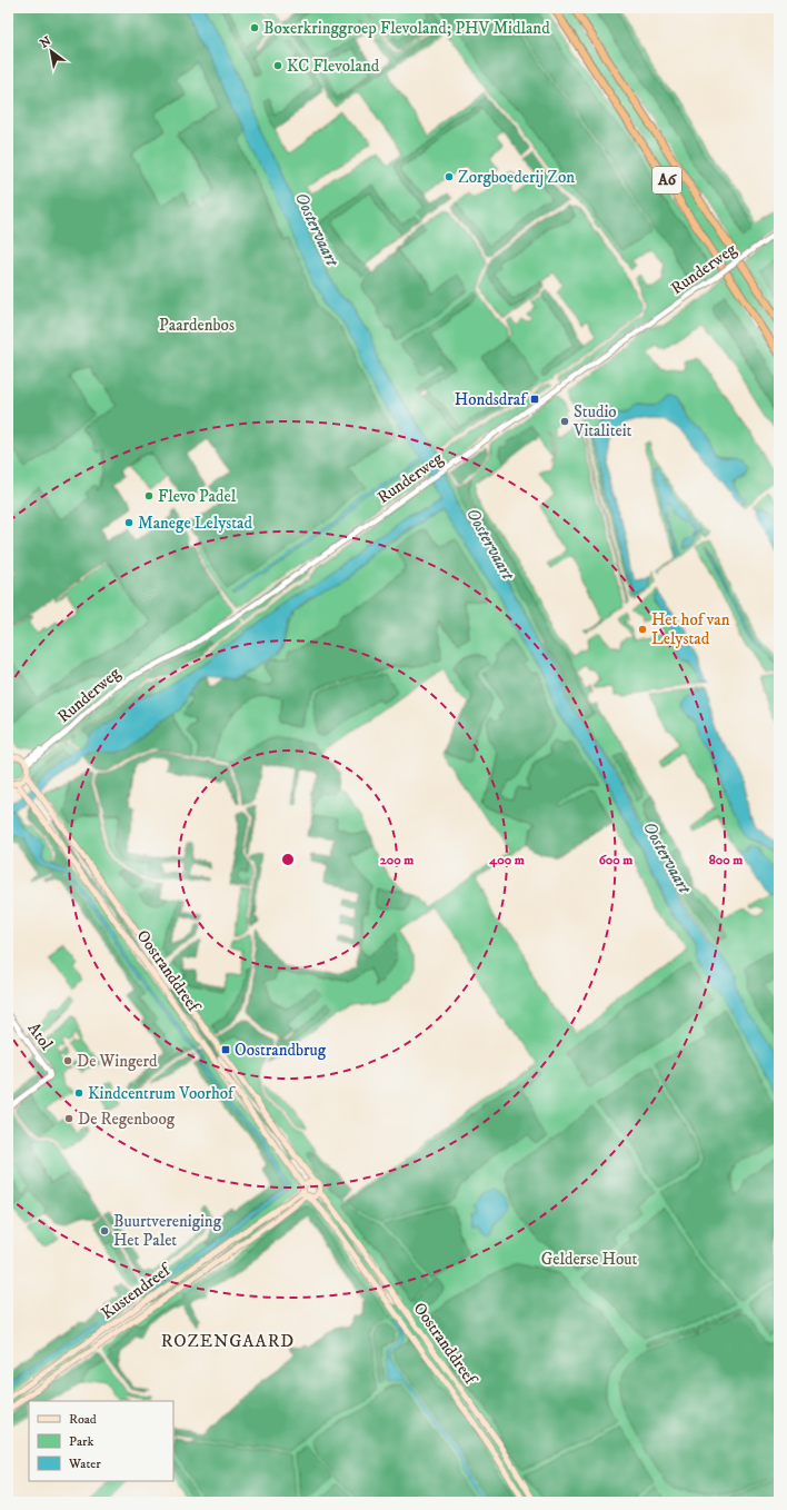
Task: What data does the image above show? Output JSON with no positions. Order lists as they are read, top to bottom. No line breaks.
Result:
{"streets":{"highway":["A6"],"main road":["Oostranddreef","Kustendreef"],"street":["Runderweg","Atol"]},"crossings":[["Oostranddreef","Kustendreef"]],"districts":["ROZENGAARD"],"water":["Oostervaart"],"parks":["Paardenbos","Gelderse Hout"],"places":{"other":["Boxerkringgroep Flevoland; PHV Midland","KC Flevoland","Zorgboederij Zon","Studio Vitaliteit","Flevo Padel","Manege Lelystad","Het hof van Lelystad","De Wingerd","Kindcentrum Voorhof","De Regenboog","Buurtvereniging Het Palet"],"transit":["Hondsdraf","Oostrandbrug"]},"legend":["Road","Park","Water"],"north":"top left","rings":["200 m","400 m","600 m","800 m"]}
